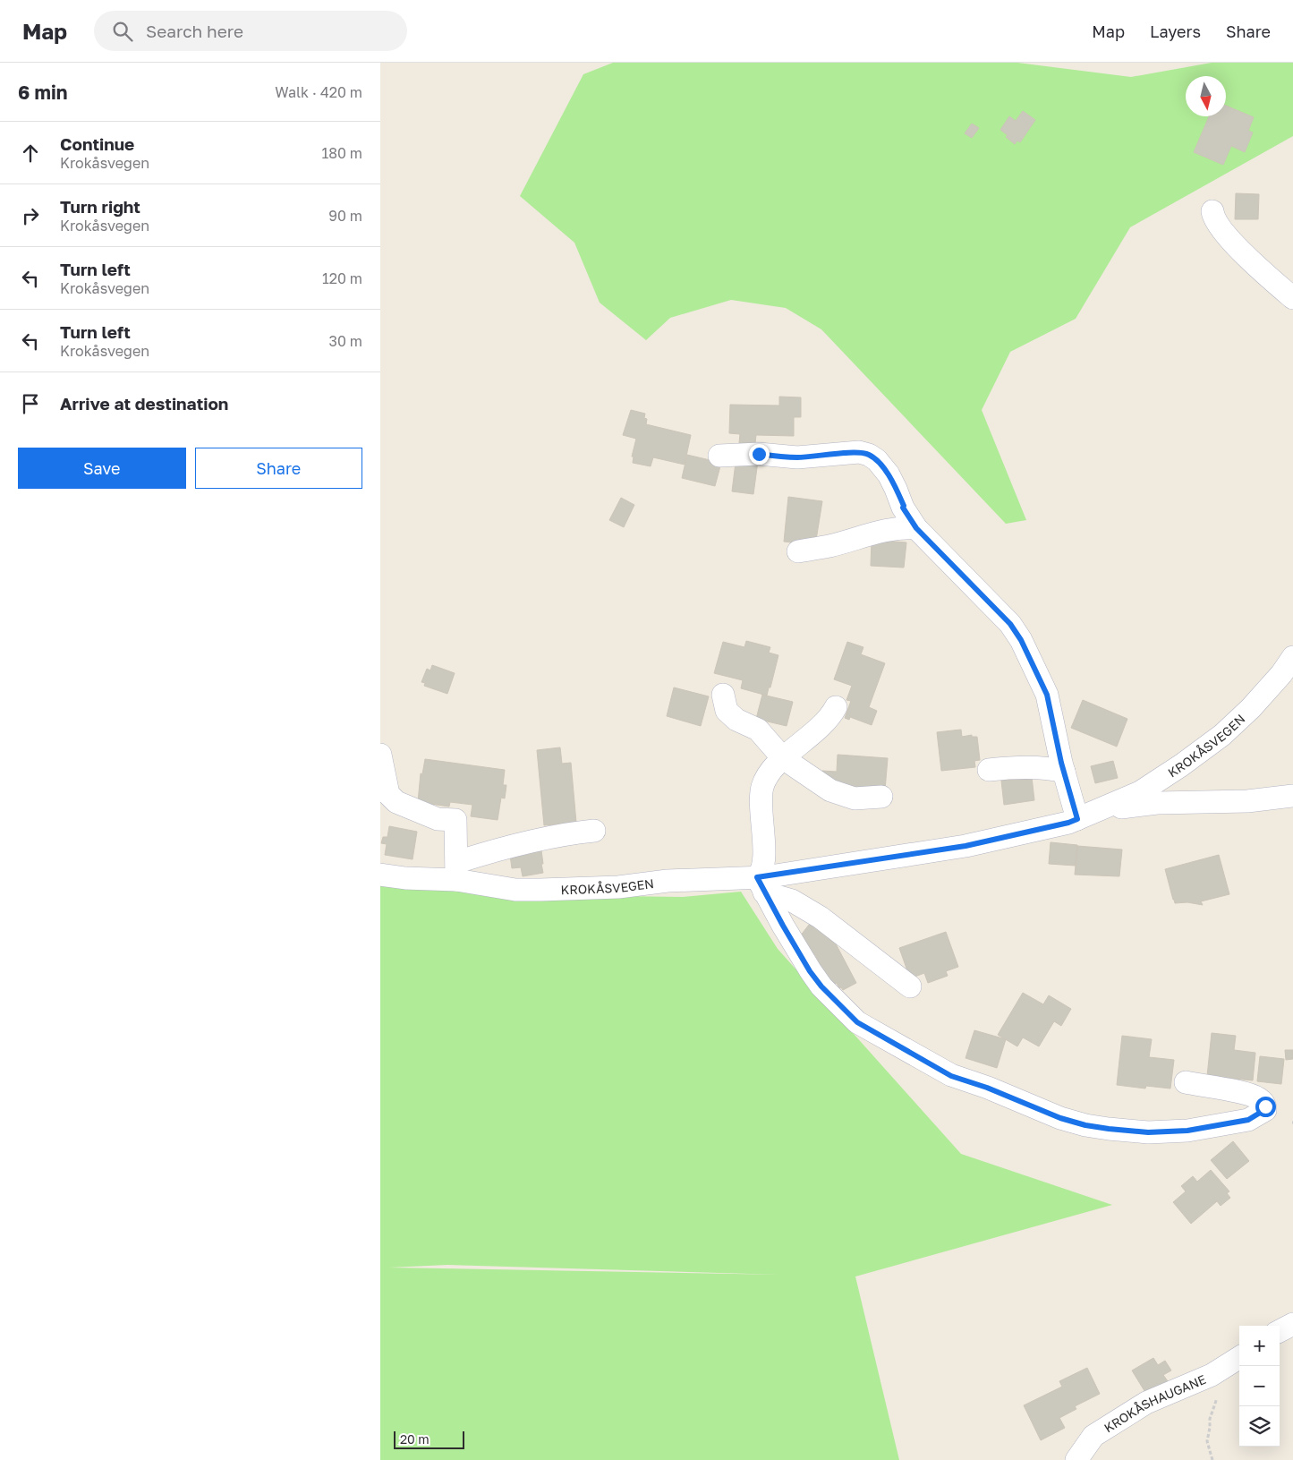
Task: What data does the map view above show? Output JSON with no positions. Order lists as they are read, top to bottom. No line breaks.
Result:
{"streets":{"street":["KROKÅSVEGEN","KROKÅSHAUGANE"]},"scale_bar":"20 m","north":"bottom","page":{"header":"Map","search":"Search here","nav":["Map","Layers","Share"],"heading":["6 min","Walk · 420 m"],"list":[["Continue","Krokåsvegen","180 m"],["Turn right","Krokåsvegen","90 m"],["Turn left","Krokåsvegen","120 m"],["Turn left","Krokåsvegen","30 m"],"Arrive at destination"],"buttons":["Save","Share"],"map_buttons":["+","−"],"scale":"20 m"}}
